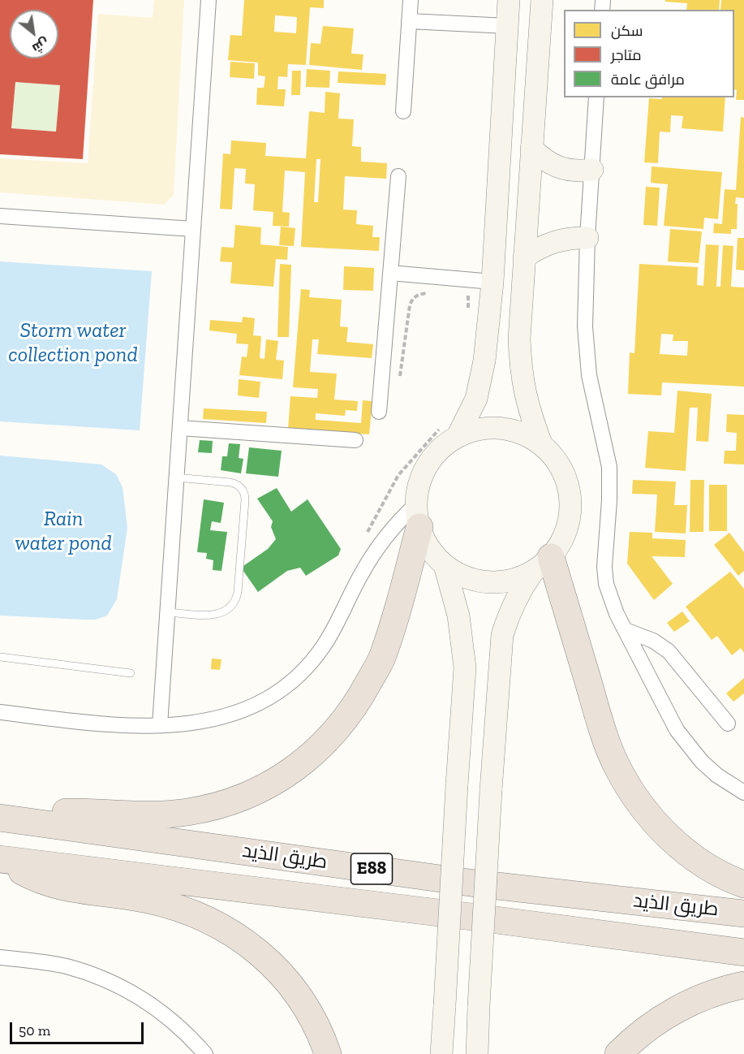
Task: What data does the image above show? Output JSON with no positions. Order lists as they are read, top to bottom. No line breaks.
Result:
{"streets":{"highway":["طريق الذيد","E88"]},"water":["Storm water collection pond","Rain water pond"],"legend":["سكن","متاجر","مرافق عامة"],"scale_bar":"50 m","north":"bottom right"}
